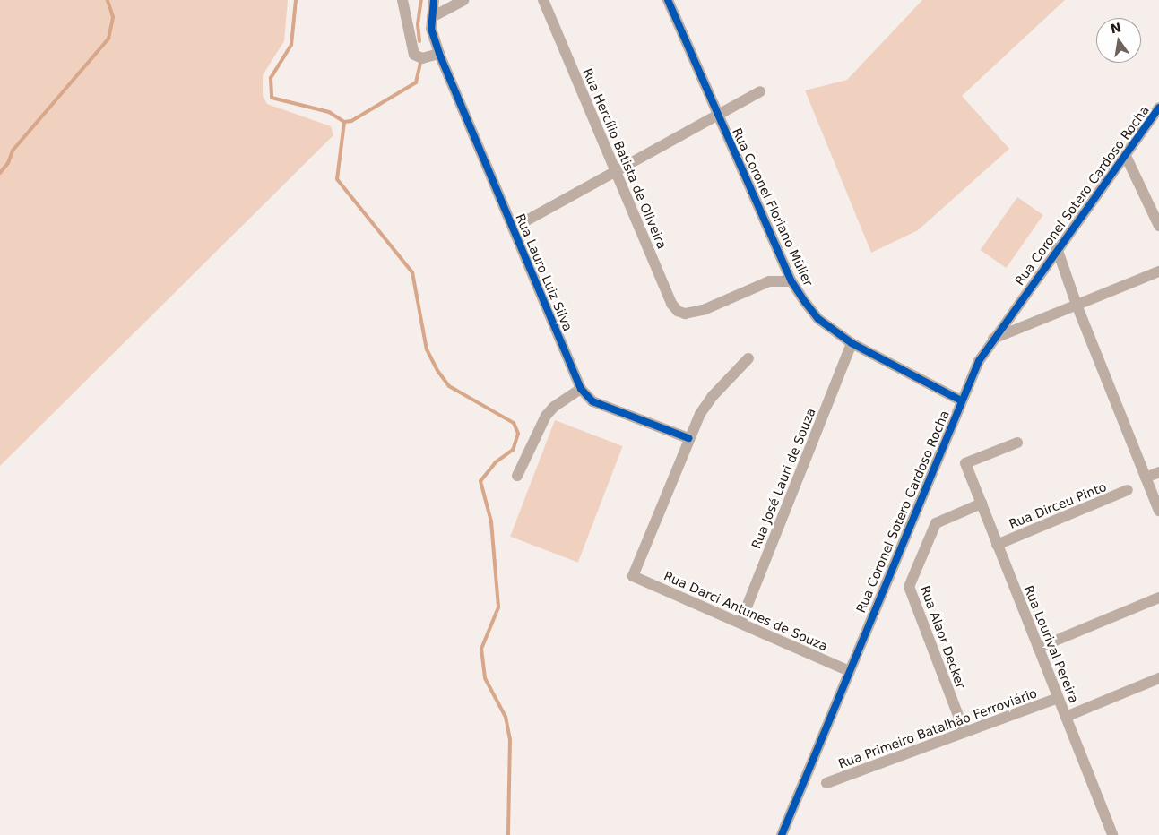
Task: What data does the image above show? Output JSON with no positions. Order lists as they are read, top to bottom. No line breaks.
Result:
{"streets":{"street":["Rua Hercílio Batista de Oliveira","Rua Coronel Sotero Cardoso Rocha","Rua Coronel Floriano Müller","Rua Lauro Luiz Silva","Rua José Lauri de Souza","Rua Dirceu Pinto","Rua Darci Antunes de Souza","Rua Alaor Decker","Rua Lourival Pereira","Rua Primeiro Batalhão Ferroviário"]},"crossings":[["Rua Hercílio Batista de Oliveira","Rua Coronel Floriano Müller"],["Rua Coronel Sotero Cardoso Rocha","Rua Coronel Floriano Müller"],["Rua Coronel Sotero Cardoso Rocha","Rua Darci Antunes de Souza"],["Rua Coronel Floriano Müller","Rua José Lauri de Souza"],["Rua Lauro Luiz Silva","Rua Darci Antunes de Souza"],["Rua José Lauri de Souza","Rua Darci Antunes de Souza"],["Rua Dirceu Pinto","Rua Lourival Pereira"],["Rua Alaor Decker","Rua Lourival Pereira"],["Rua Alaor Decker","Rua Primeiro Batalhão Ferroviário"],["Rua Lourival Pereira","Rua Primeiro Batalhão Ferroviário"]],"north":"top"}
